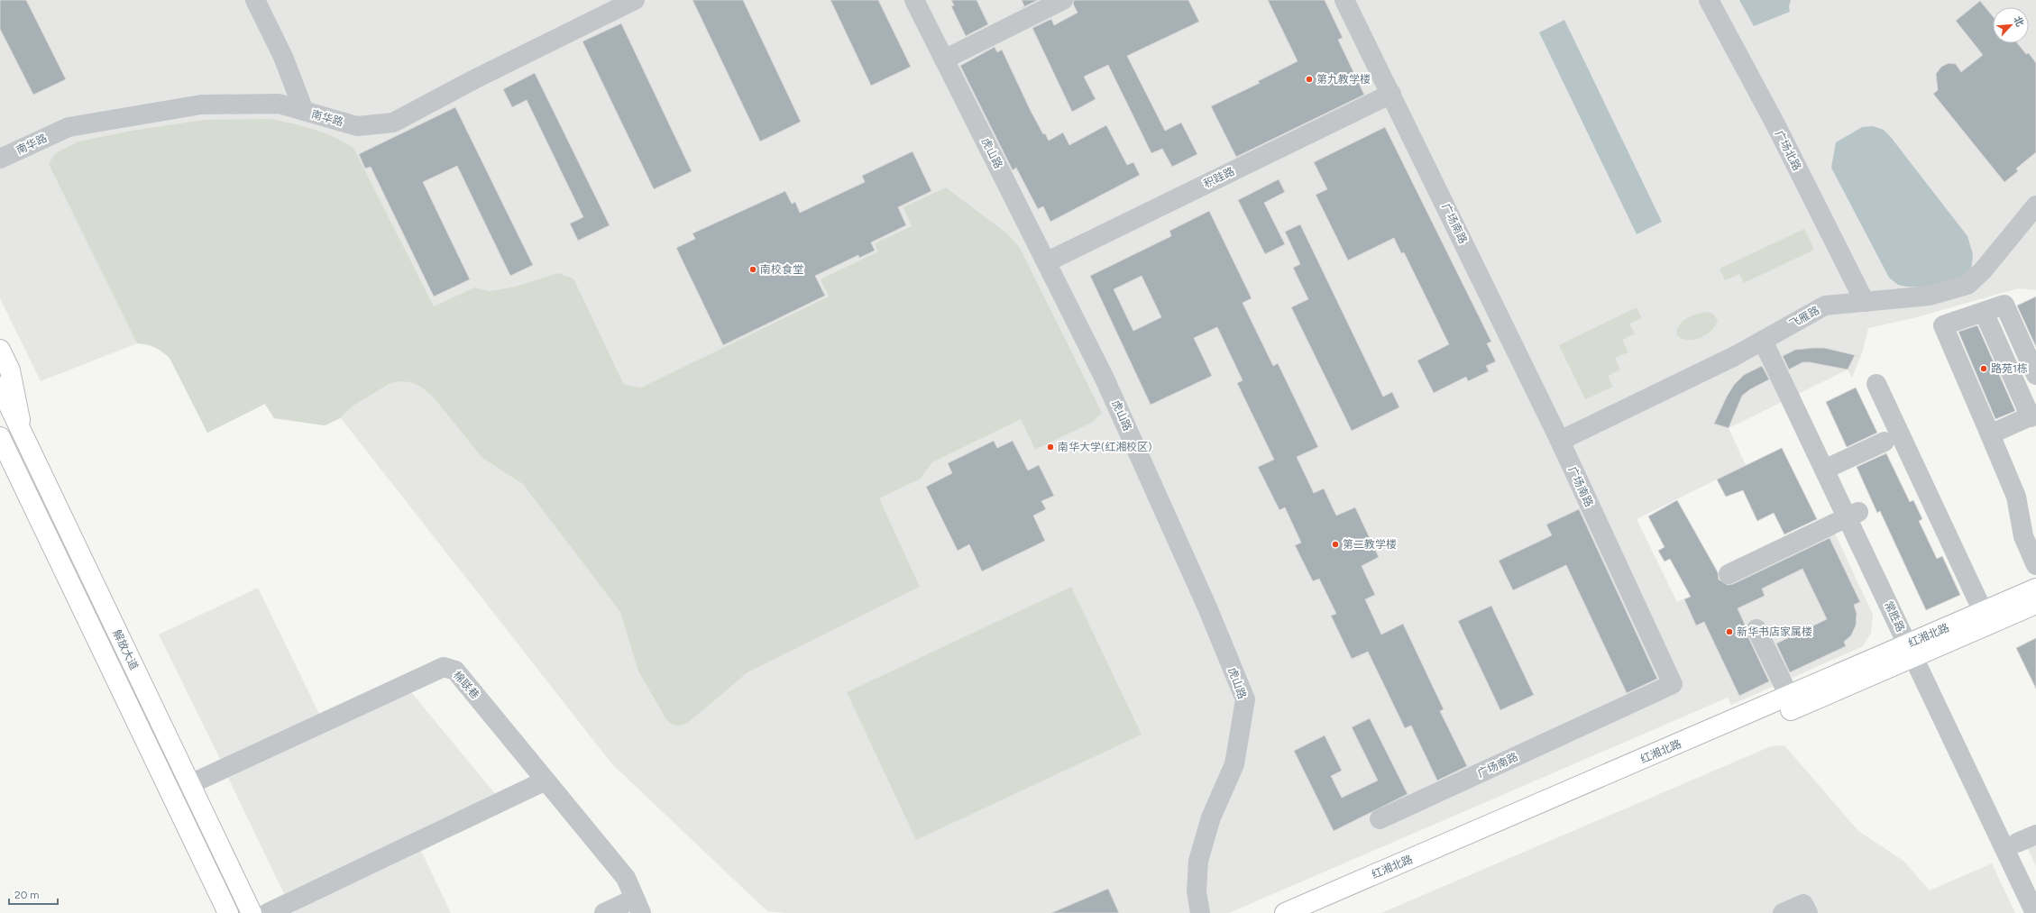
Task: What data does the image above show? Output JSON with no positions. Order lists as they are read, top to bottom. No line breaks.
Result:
{"streets":{"main road":["红湘北路","解放大道"],"street":["南华路","广场北路","虎山路","积跬路","广场南路","飞雁路","常胜路","棉联巷"]},"crossings":[["广场北路","飞雁路"],["虎山路","积跬路"],["积跬路","广场南路"],["广场南路","飞雁路"],["飞雁路","常胜路"],["常胜路","红湘北路"],["解放大道","棉联巷"]],"places":["第九教学楼","南校食堂","路苑1栋","南华大学(红湘校区)","第二教学楼","新华书店家属楼"],"scale_bar":"20 m","north":"top right"}
